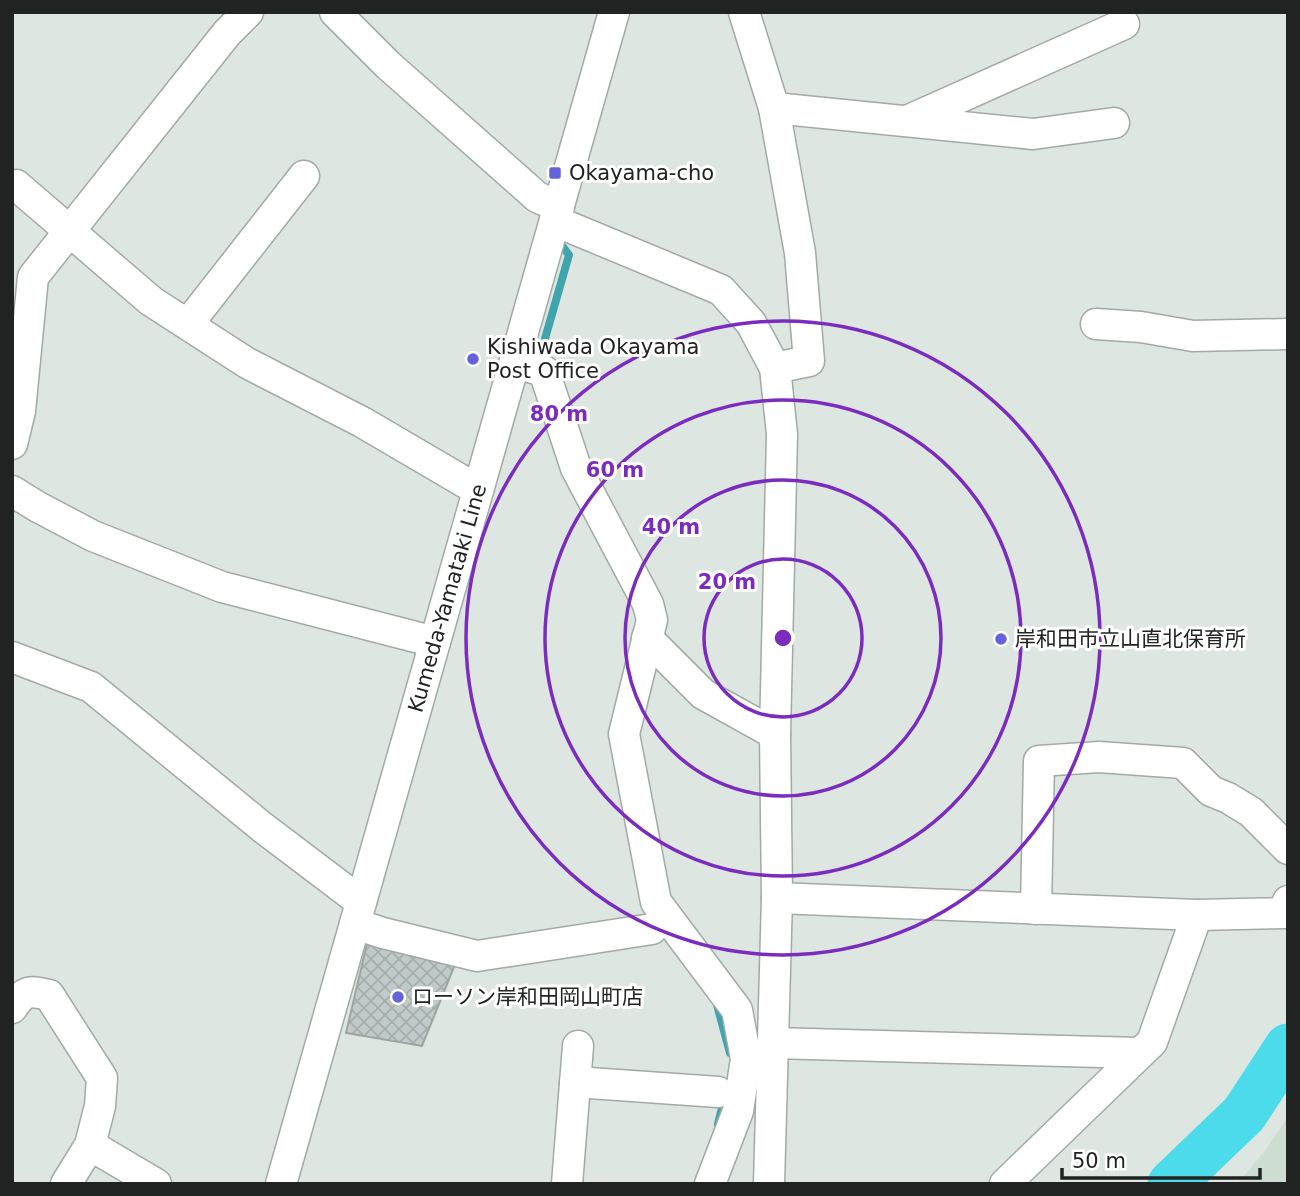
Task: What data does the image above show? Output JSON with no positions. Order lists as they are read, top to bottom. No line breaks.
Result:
{"streets":{"street":["Kumeda-Yamataki Line"]},"places":{"transit":["Okayama-cho"],"other":["Kishiwada Okayama Post Office","岸和田市立山直北保育所","ローソン岸和田岡山町店"]},"scale_bar":"50 m","rings":["80 m","60 m","40 m","20 m"]}
